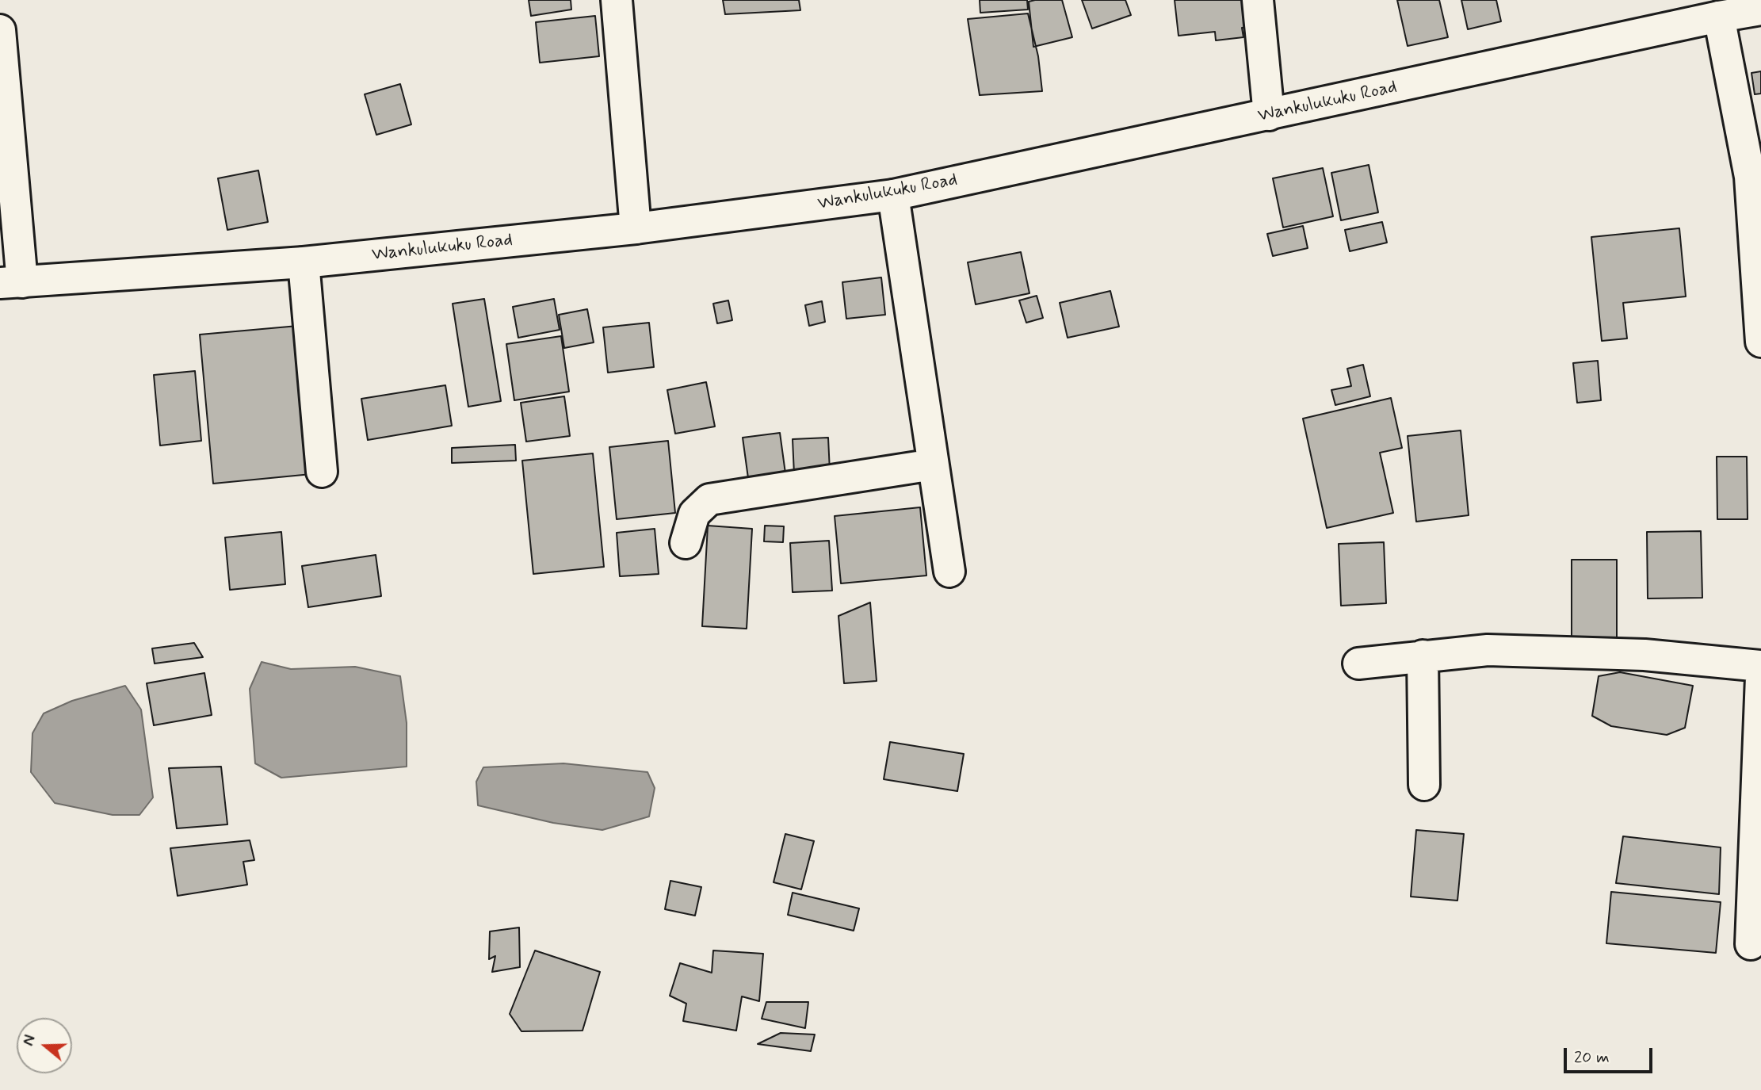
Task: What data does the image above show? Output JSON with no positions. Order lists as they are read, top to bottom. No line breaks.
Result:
{"streets":{"street":["Wankulukuku Road"]},"scale_bar":"20 m","north":"left"}
